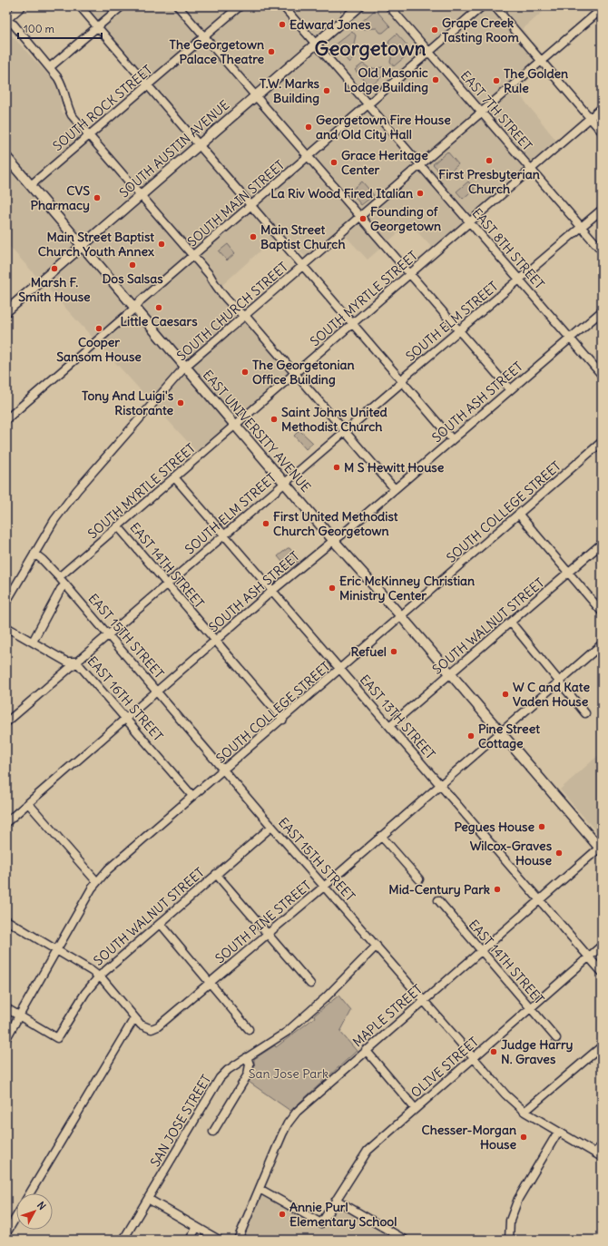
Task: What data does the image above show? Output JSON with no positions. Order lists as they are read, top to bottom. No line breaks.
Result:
{"streets":{"main road":["SOUTH AUSTIN AVENUE","EAST UNIVERSITY AVENUE"],"street":["SOUTH ROCK STREET","EAST 7TH STREET","SOUTH MAIN STREET","EAST 8TH STREET","SOUTH MYRTLE STREET","SOUTH CHURCH STREET","SOUTH ELM STREET","SOUTH ASH STREET","SOUTH COLLEGE STREET","EAST 14TH STREET","SOUTH WALNUT STREET","EAST 15TH STREET","EAST 16TH STREET","EAST 13TH STREET","SOUTH PINE STREET","MAPLE STREET","OLIVE STREET","SAN JOSE STREET"]},"crossings":[["SOUTH ROCK STREET","EAST UNIVERSITY AVENUE"],["EAST 7TH STREET","SOUTH MAIN STREET"],["EAST 7TH STREET","SOUTH MYRTLE STREET"],["EAST 7TH STREET","SOUTH CHURCH STREET"],["EAST 7TH STREET","SOUTH ELM STREET"],["SOUTH AUSTIN AVENUE","EAST 8TH STREET"],["SOUTH AUSTIN AVENUE","EAST UNIVERSITY AVENUE"],["SOUTH MAIN STREET","EAST 8TH STREET"],["SOUTH MAIN STREET","EAST UNIVERSITY AVENUE"],["EAST 8TH STREET","SOUTH MYRTLE STREET"],["EAST 8TH STREET","SOUTH CHURCH STREET"],["EAST 8TH STREET","SOUTH ELM STREET"],["EAST 8TH STREET","SOUTH ASH STREET"],["SOUTH MYRTLE STREET","EAST UNIVERSITY AVENUE"],["SOUTH MYRTLE STREET","EAST 14TH STREET"],["SOUTH MYRTLE STREET","EAST 15TH STREET"],["SOUTH MYRTLE STREET","EAST 13TH STREET"],["SOUTH CHURCH STREET","EAST UNIVERSITY AVENUE"],["SOUTH CHURCH STREET","EAST 15TH STREET"],["SOUTH ELM STREET","EAST UNIVERSITY AVENUE"],["SOUTH ELM STREET","EAST 14TH STREET"],["SOUTH ELM STREET","EAST 15TH STREET"],["SOUTH ELM STREET","EAST 16TH STREET"],["SOUTH ELM STREET","EAST 13TH STREET"],["SOUTH ASH STREET","EAST UNIVERSITY AVENUE"],["SOUTH ASH STREET","EAST 14TH STREET"],["SOUTH ASH STREET","EAST 15TH STREET"],["SOUTH ASH STREET","EAST 16TH STREET"],["SOUTH ASH STREET","EAST 13TH STREET"],["EAST UNIVERSITY AVENUE","SOUTH COLLEGE STREET"],["EAST UNIVERSITY AVENUE","SOUTH WALNUT STREET"],["EAST UNIVERSITY AVENUE","SOUTH PINE STREET"],["EAST UNIVERSITY AVENUE","MAPLE STREET"],["SOUTH COLLEGE STREET","EAST 14TH STREET"],["SOUTH COLLEGE STREET","SOUTH WALNUT STREET"],["SOUTH COLLEGE STREET","EAST 15TH STREET"],["SOUTH COLLEGE STREET","EAST 16TH STREET"],["SOUTH COLLEGE STREET","EAST 13TH STREET"],["EAST 14TH STREET","MAPLE STREET"],["EAST 14TH STREET","OLIVE STREET"],["SOUTH WALNUT STREET","EAST 15TH STREET"],["SOUTH WALNUT STREET","EAST 13TH STREET"],["EAST 15TH STREET","SOUTH PINE STREET"],["EAST 15TH STREET","MAPLE STREET"],["EAST 15TH STREET","OLIVE STREET"],["EAST 15TH STREET","SAN JOSE STREET"],["EAST 13TH STREET","SOUTH PINE STREET"],["EAST 13TH STREET","MAPLE STREET"],["EAST 13TH STREET","OLIVE STREET"],["MAPLE STREET","OLIVE STREET"]],"districts":["Georgetown"],"parks":["San Jose Park"],"places":["Edward Jones","Grape Creek Tasting Room","The Georgetown Palace Theatre","Old Masonic Lodge Building","The Golden Rule","T.W. Marks Building","Georgetown Fire House and Old City Hall","First Presbyterian Church","Grace Heritage Center","La Riv Wood Fired Italian","CVS Pharmacy","Founding of Georgetown","Main Street Baptist Church","Main Street Baptist Church Youth Annex","Dos Salsas","Marsh F. Smith House","Little Caesars","Cooper Sansom House","The Georgetonian Office Building","Tony And Luigi's Ristorante","Saint Johns United Methodist Church","M S Hewitt House","First United Methodist Church Georgetown","Eric McKinney Christian Ministry Center","Refuel","W C and Kate Vaden House","Pine Street Cottage","Pegues House","Wilcox-Graves House","Mid-Century Park","Judge Harry N. Graves","Chesser-Morgan House","Annie Purl Elementary School"],"scale_bar":"100 m","north":"top right"}
